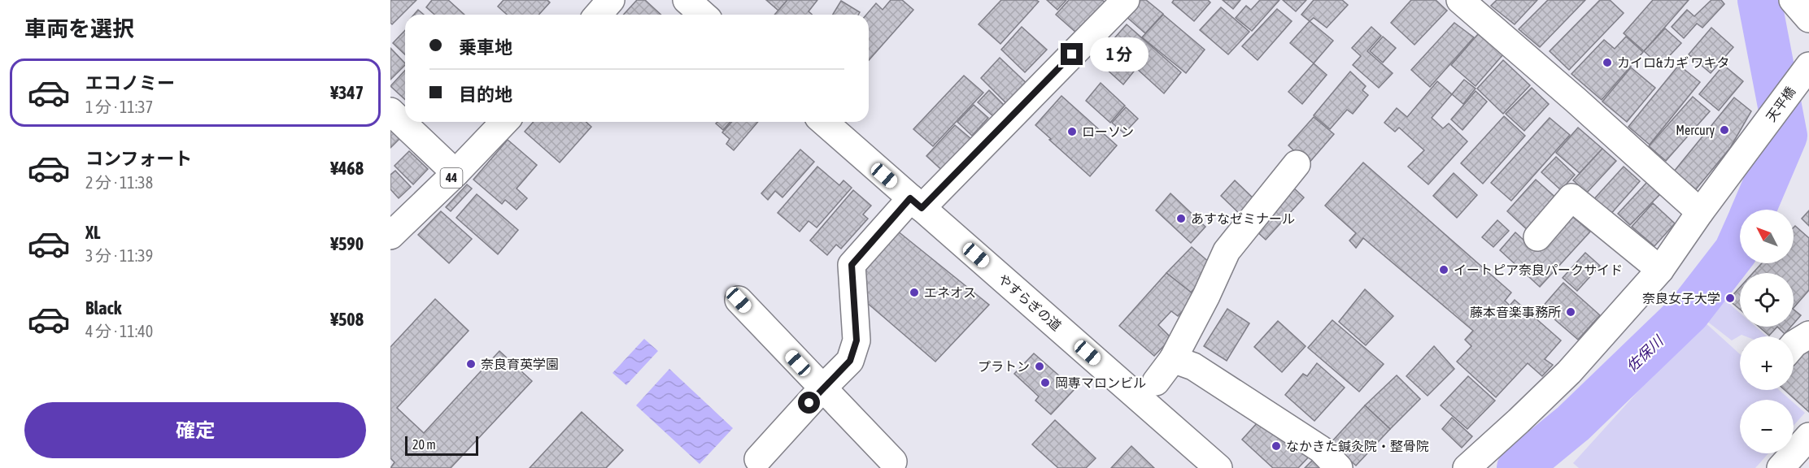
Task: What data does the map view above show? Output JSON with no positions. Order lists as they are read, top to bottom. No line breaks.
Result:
{"streets":{"street":["天平橋","44","やすらぎの道"]},"water":["佐保川"],"places":["カイロ&カギ ワキタ","Mercury","ローソン","あすなゼミナール","イートピア奈良パークサイド","エネオス","奈良女子大学","藤本音楽事務所","奈良育英学園","プラトン","岡専マロンビル","なかきた鍼灸院・整骨院"],"scale_bar":"20 m","north":"top left","page":{"heading":"車両を選択","banner":["乗車地","目的地"],"bubble":"1 分","list":[{"name":"エコノミー","note":"1 分 · 11:37","value":"¥347"},{"name":"コンフォート","note":"2 分 · 11:38","value":"¥468"},{"name":"XL","note":"3 分 · 11:39","value":"¥590"},{"name":"Black","note":"4 分 · 11:40","value":"¥508"}],"map_buttons":["+","−"],"buttons":"確定","scale":"20 m"}}
